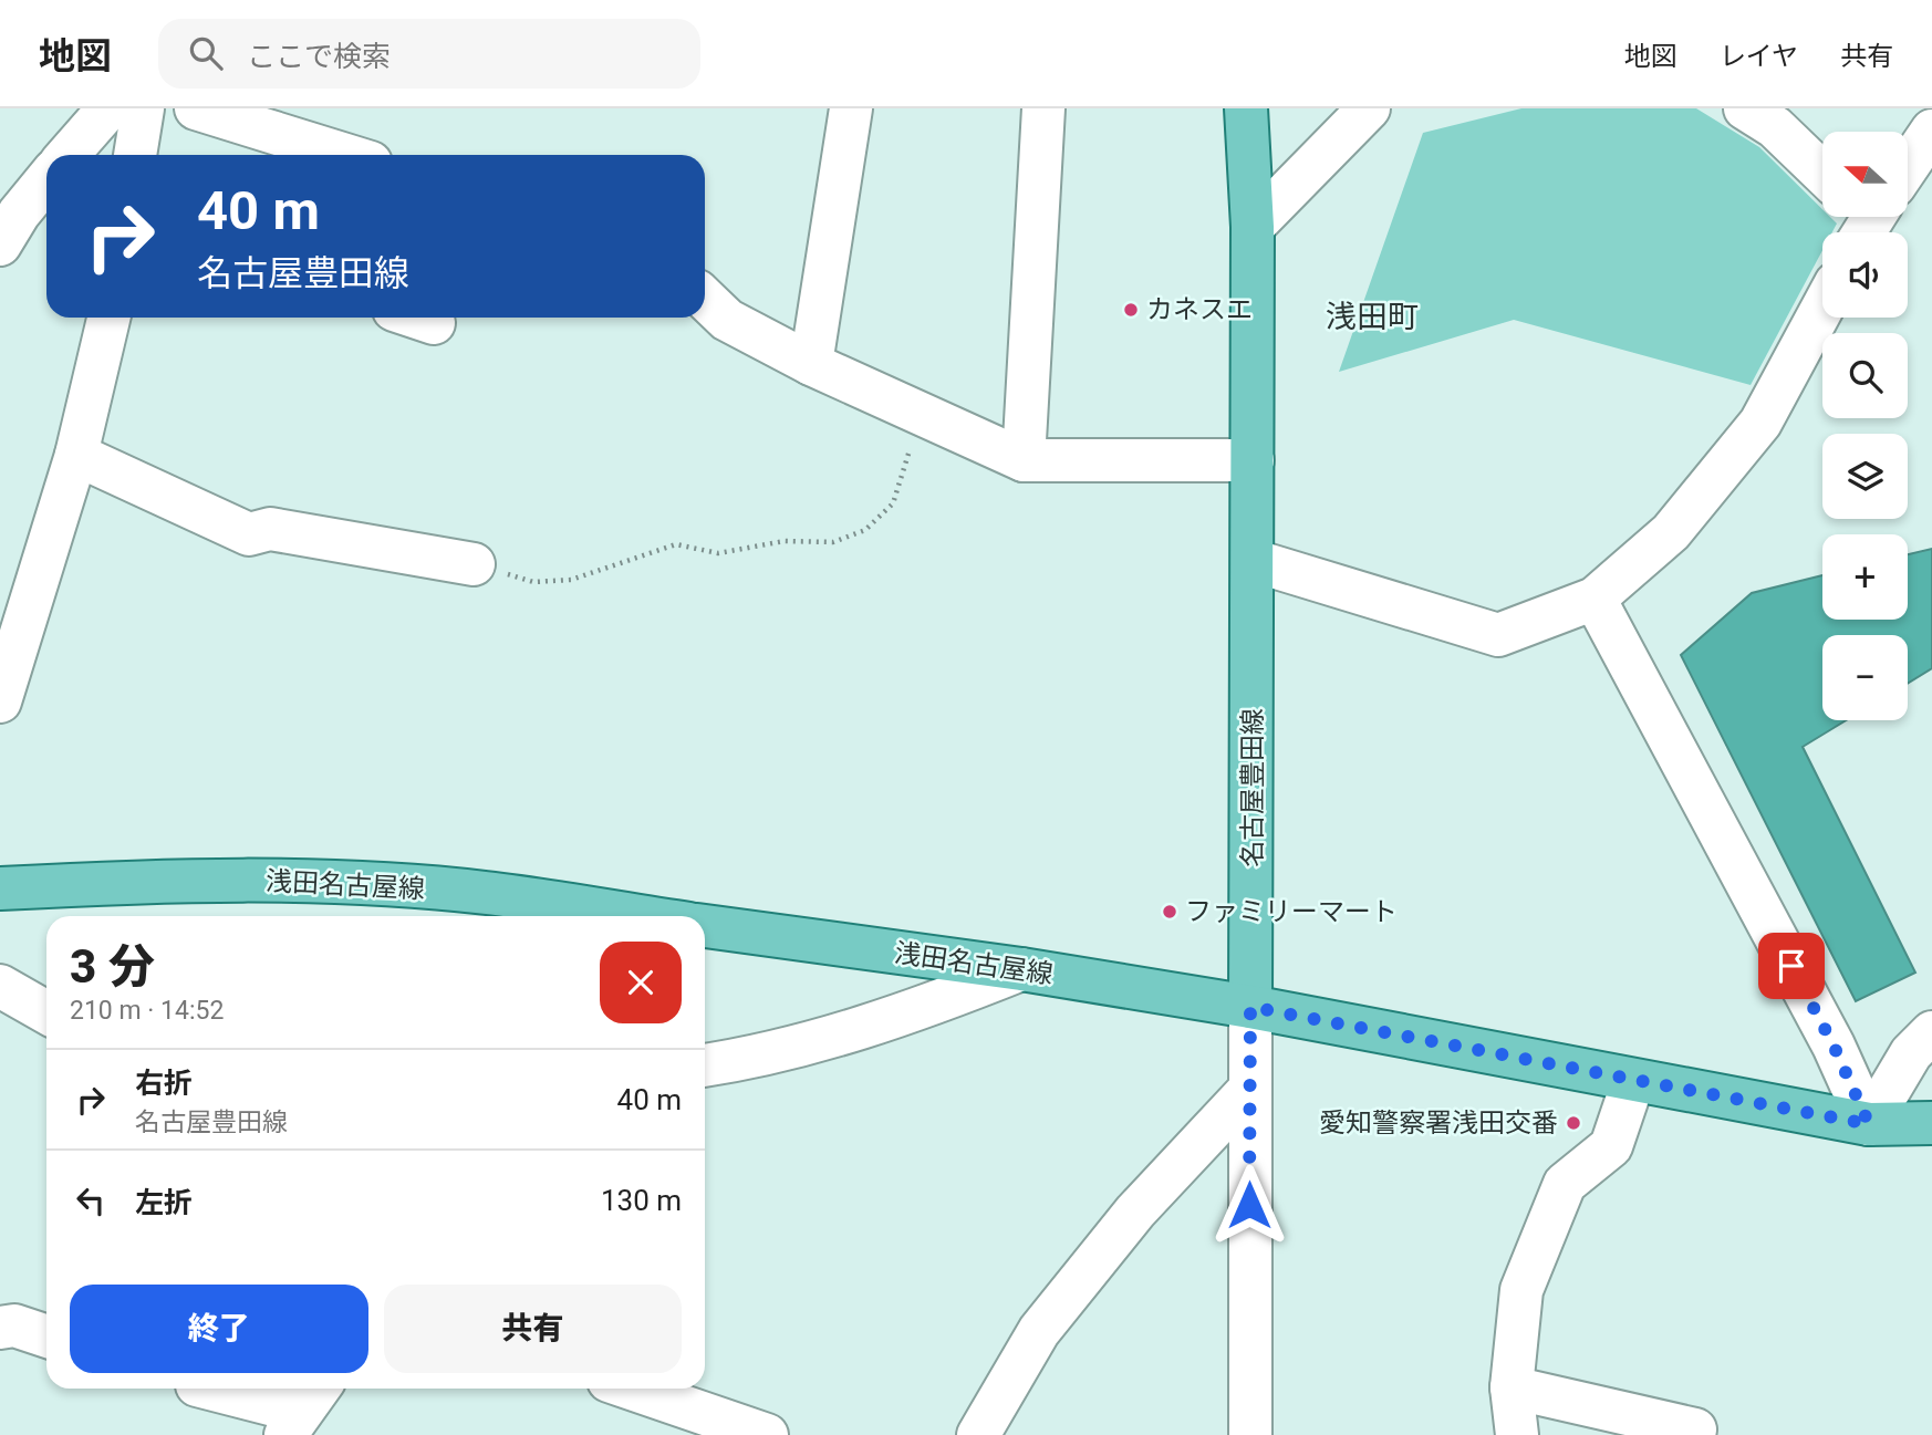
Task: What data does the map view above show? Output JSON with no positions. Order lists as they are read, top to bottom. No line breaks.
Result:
{"streets":{"main road":["名古屋豊田線","浅田名古屋線"]},"crossings":[["名古屋豊田線","浅田名古屋線"]],"districts":["浅田町"],"places":["カネスエ","ファミリーマート","愛知警察署浅田交番"],"north":"left","page":{"header":"地図","search":"ここで検索","nav":["地図","レイヤ","共有"],"map_buttons":["+","−"],"turn":["40 m","名古屋豊田線"],"heading":["3 分","210 m · 14:52"],"list":[{"name":"右折","note":"名古屋豊田線","value":"40 m"},{"name":"左折","value":"130 m"}],"buttons":["終了","共有"]}}
